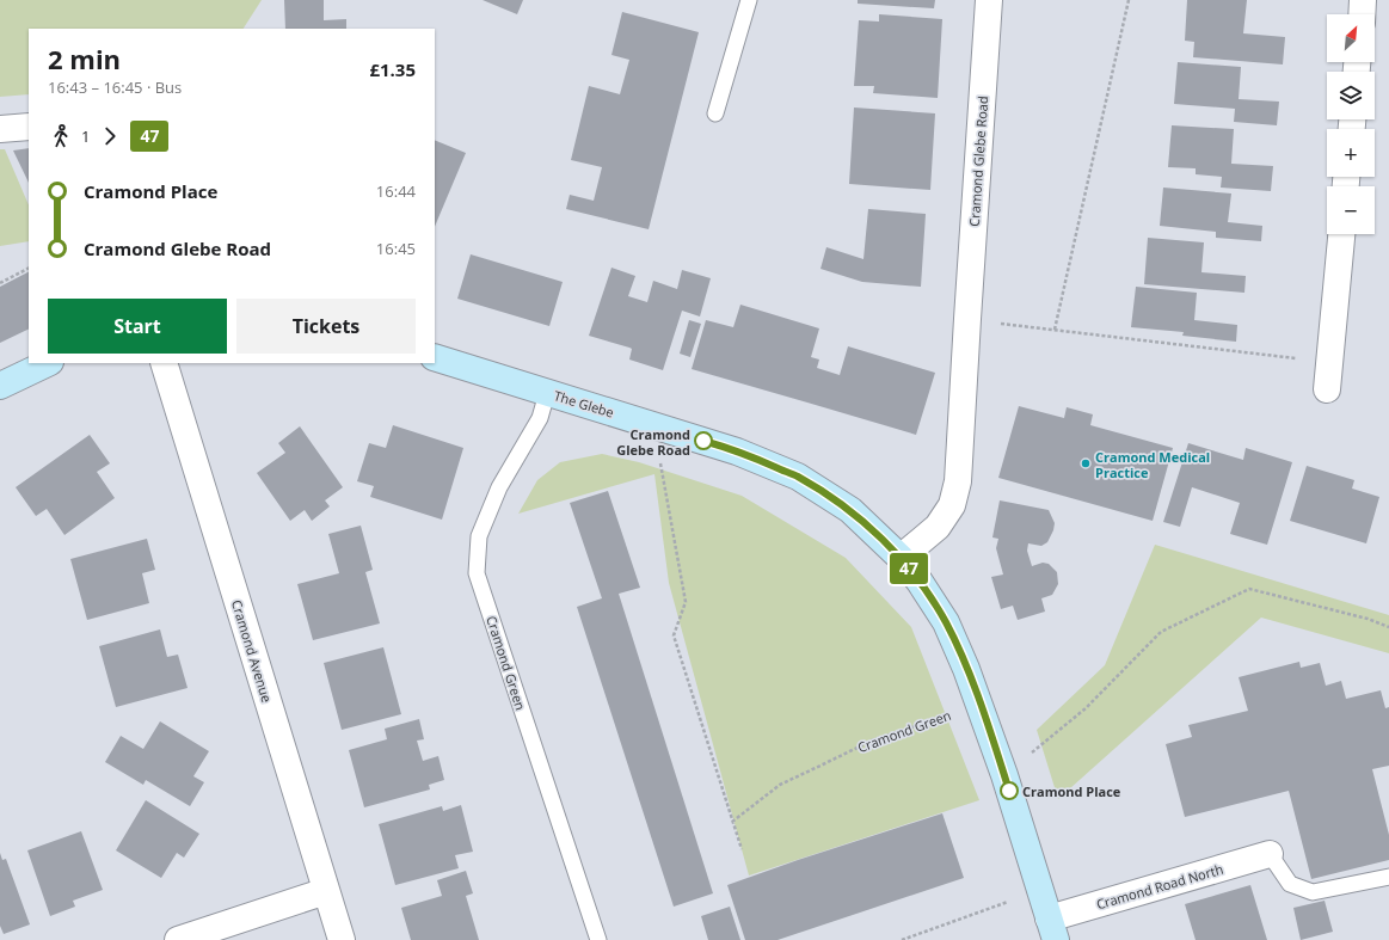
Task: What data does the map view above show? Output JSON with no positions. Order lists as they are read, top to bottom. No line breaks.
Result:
{"streets":{"street":["Cramond Glebe Road","The Glebe","Cramond Avenue","Cramond Road North"],"lane":["Cramond Green"]},"crossings":[["Cramond Glebe Road","The Glebe"],["Cramond Glebe Road","Cramond Road North"],["The Glebe","Cramond Green"],["The Glebe","Cramond Road North"],["Cramond Green","Cramond Road North"]],"places":["Cramond Glebe Road","Cramond Medical Practice","Cramond Place"],"lines":["bus line 47"],"north":"top right","page":{"on_map":"47","map_buttons":["+","−"],"heading":["2 min","16:43 – 16:45 · Bus","£1.35"],"legs":["1","47"],"list":[{"name":"Cramond Place","value":"16:44"},{"name":"Cramond Glebe Road","value":"16:45"}],"buttons":["Start","Tickets"]}}
